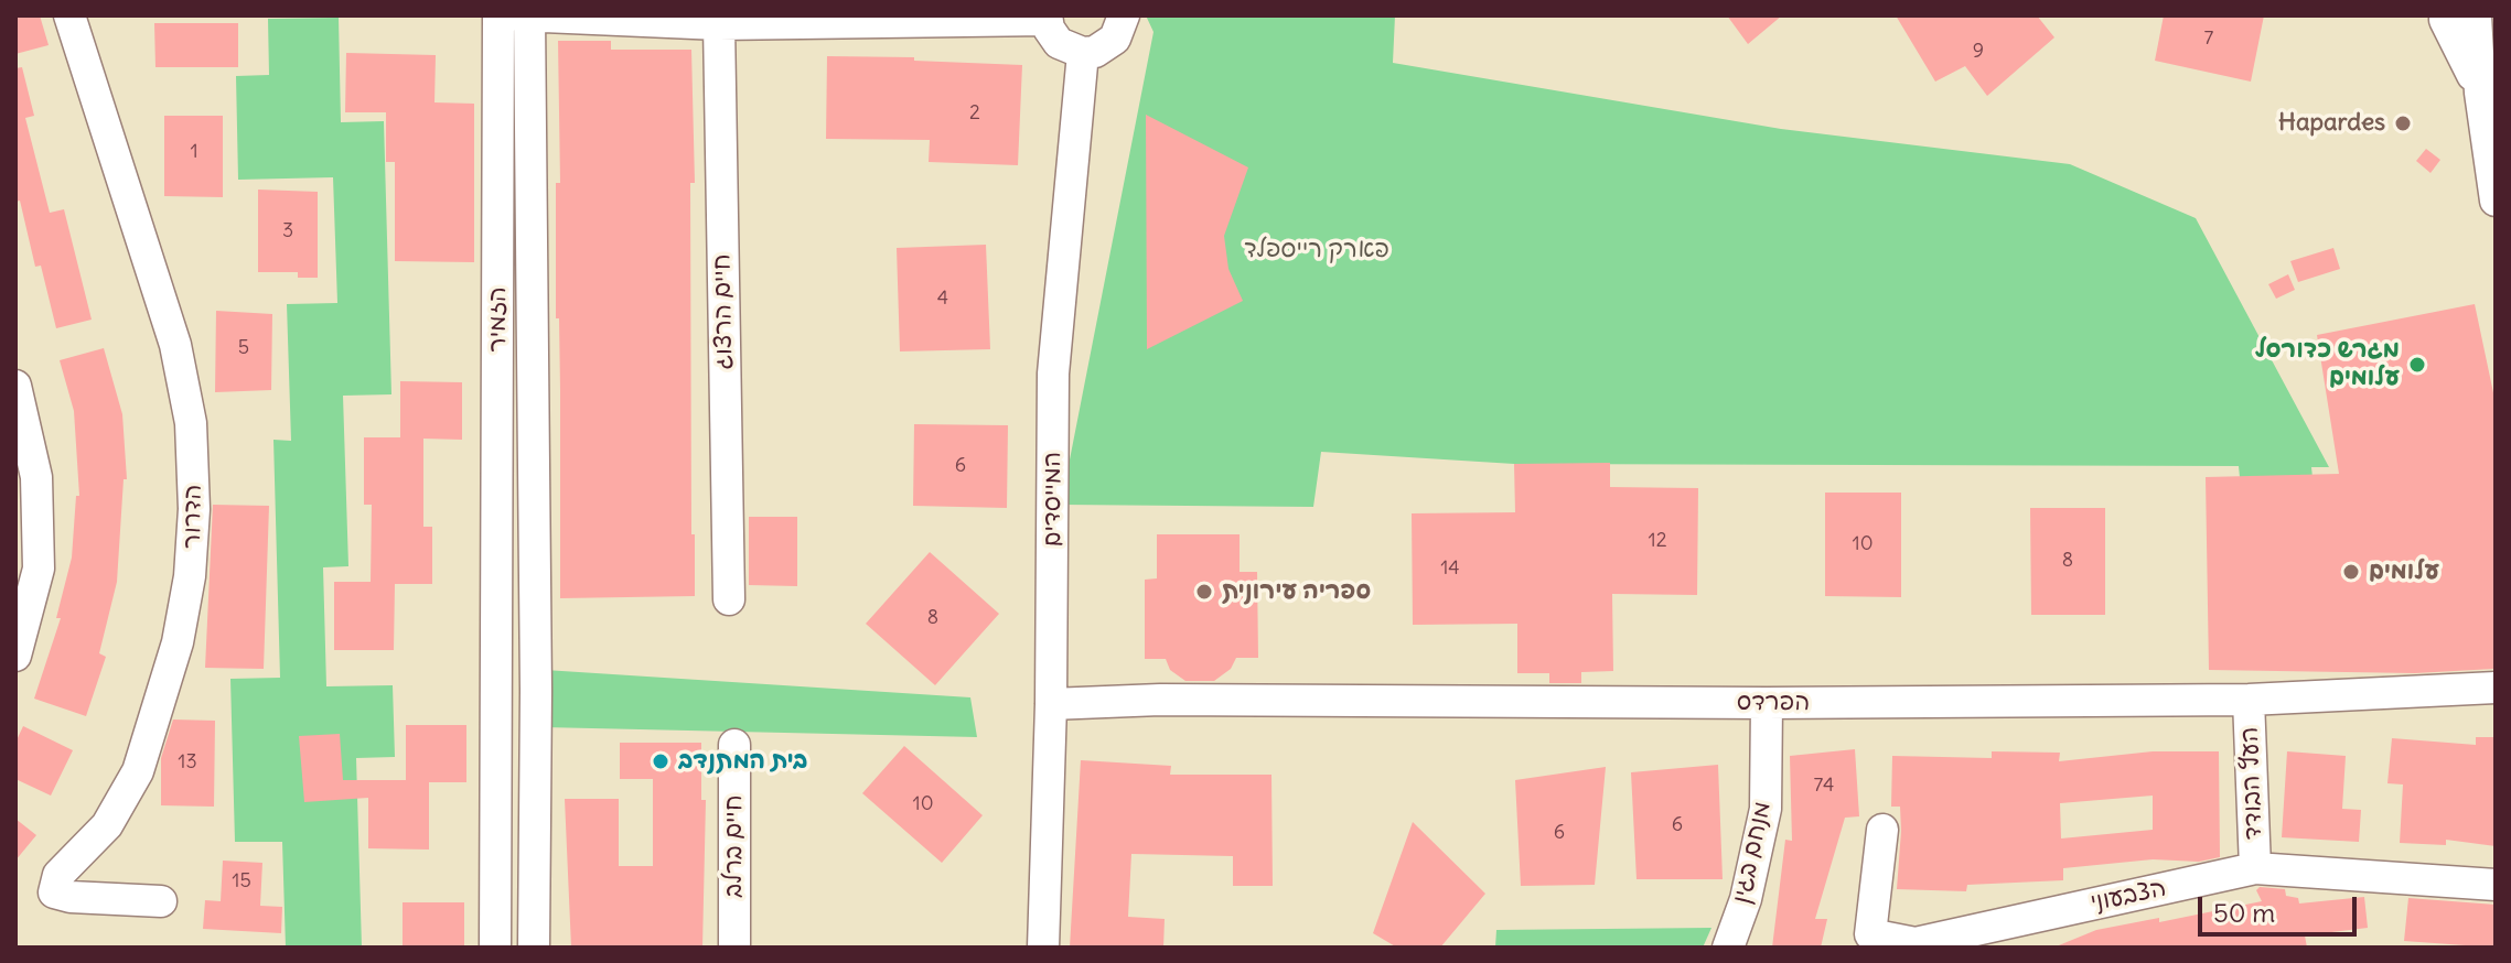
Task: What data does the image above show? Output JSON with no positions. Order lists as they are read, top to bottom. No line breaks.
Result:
{"streets":{"street":["חיים הרצוג","הזמיר","המייסדים","הדרור","הפרדס","העץ הבודד","חיים ברלב","מנחם בגין","הצבעוני"]},"crossings":[["המייסדים","הפרדס"],["הפרדס","העץ הבודד"],["הפרדס","מנחם בגין"],["העץ הבודד","הצבעוני"]],"parks":["פארק רייספלד"],"places":["Hapardes","מגרש כדורסל עלומים","עלומים","ספריה עירונית","בית המתנדב"],"house_numbers":["7","9","2","1","3","4","5","6","12","10","8","14","8","13","74","10","6","6","15"],"scale_bar":"50 m"}
